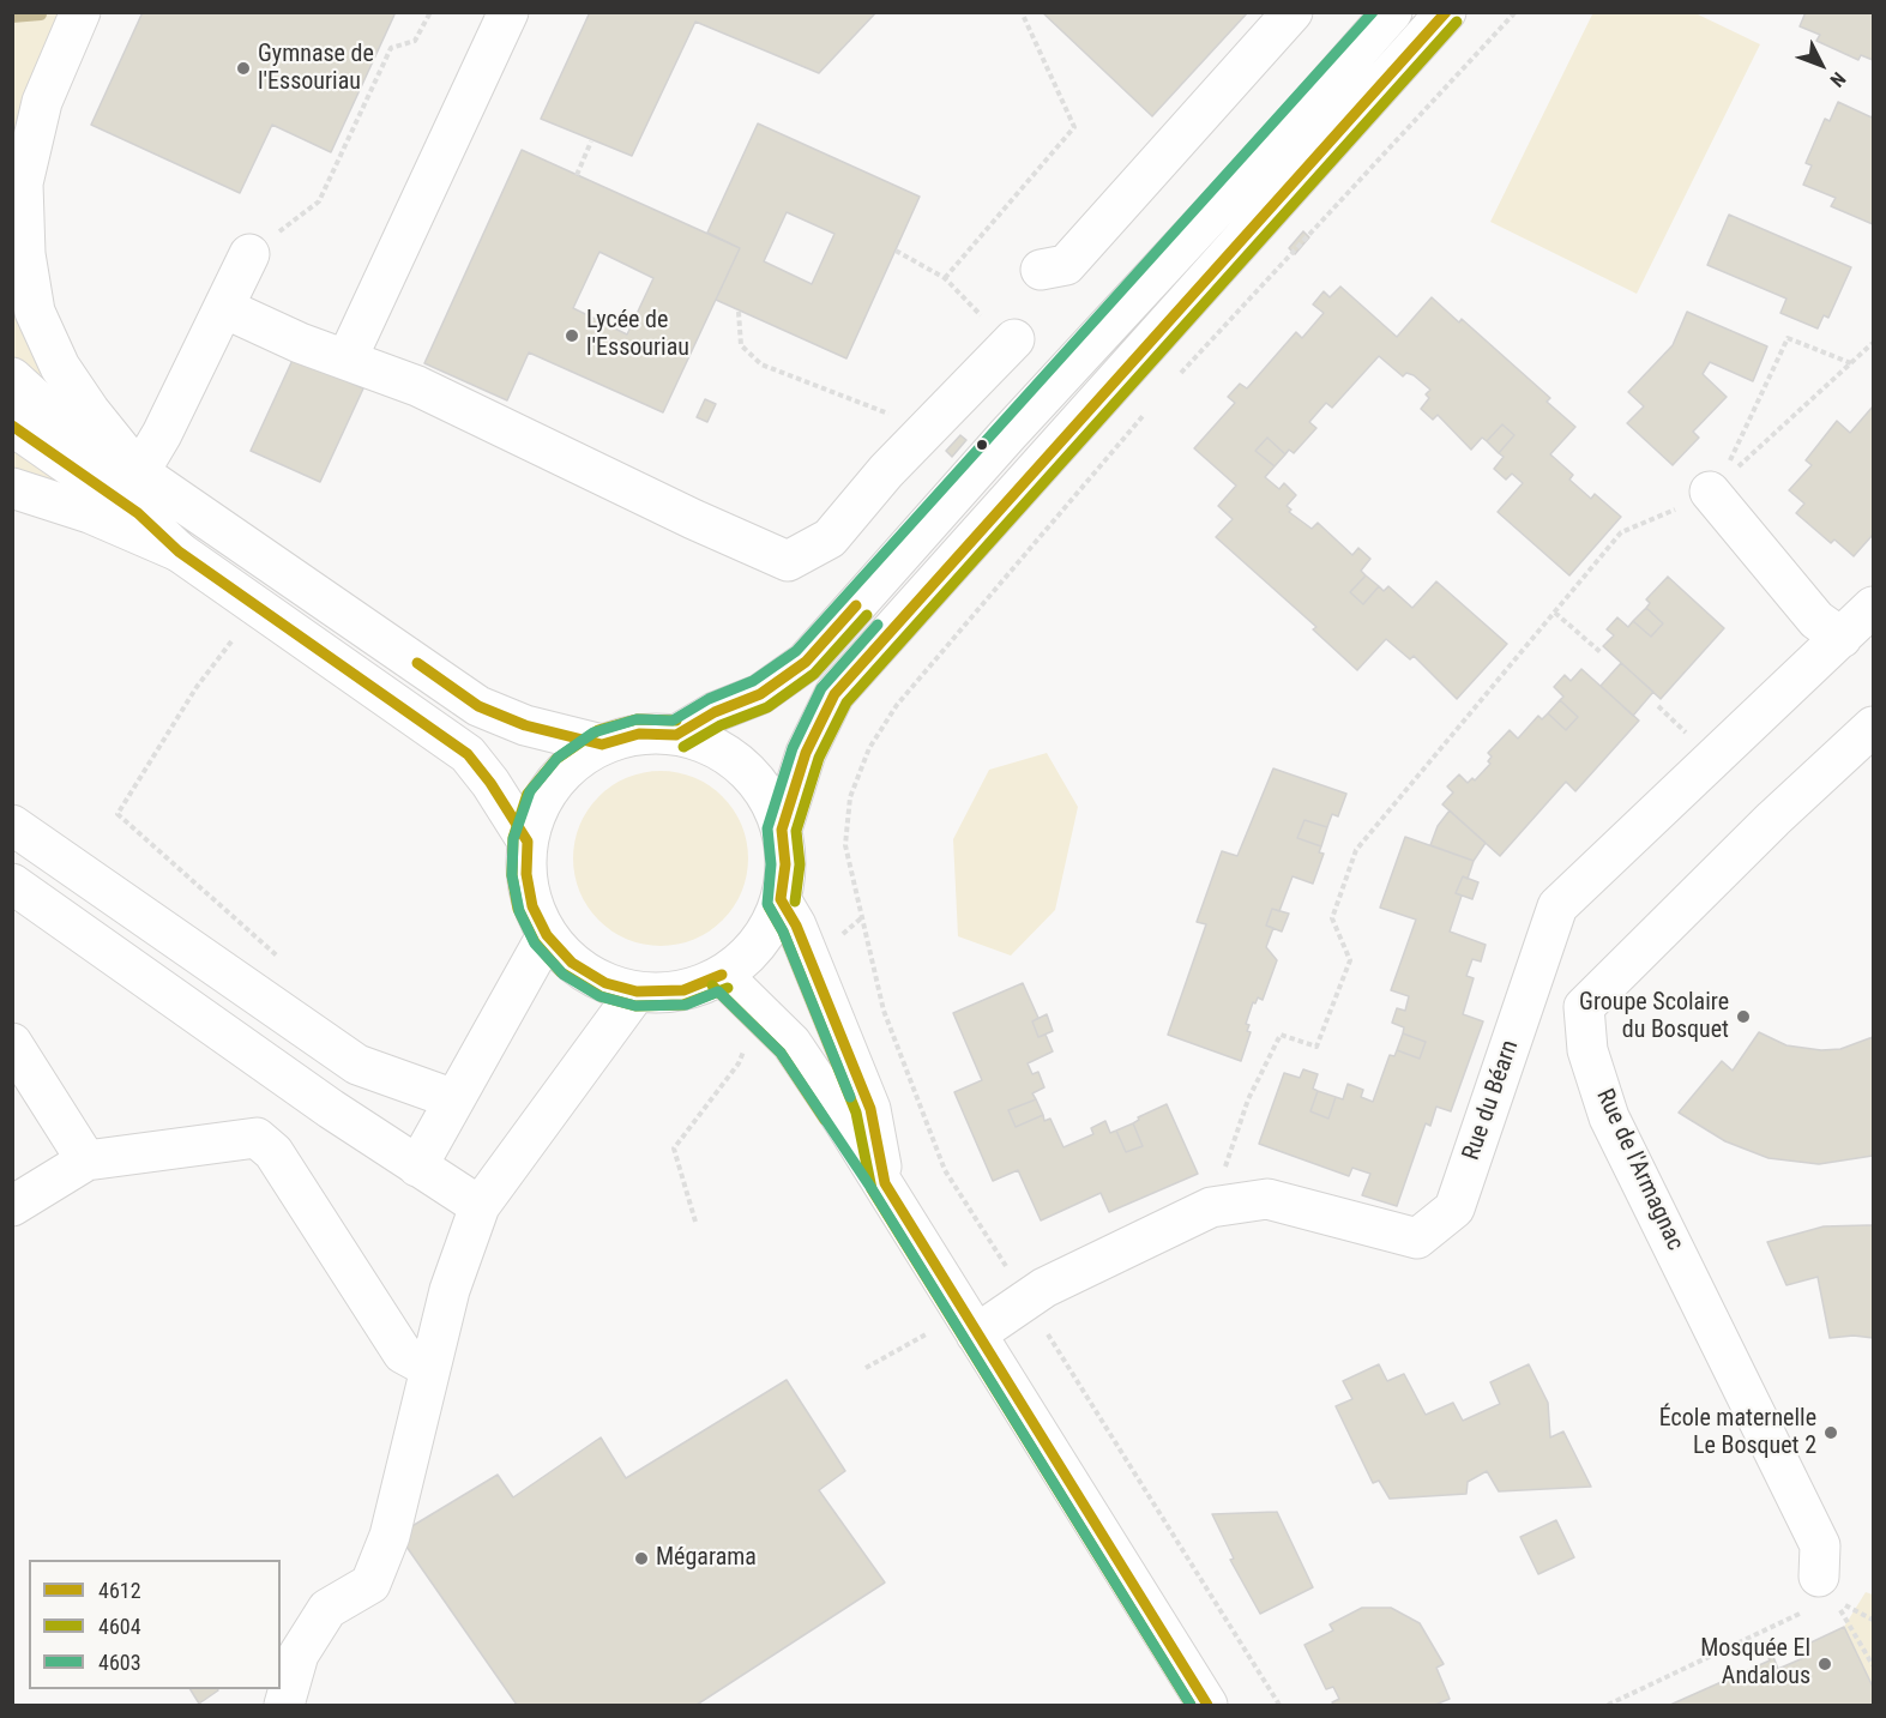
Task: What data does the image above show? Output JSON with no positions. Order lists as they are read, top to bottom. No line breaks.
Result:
{"streets":{"street":["Rue du Béarn","Rue de l'Armagnac"]},"places":["Gymnase de l'Essouriau","Lycée de l'Essouriau","Groupe Scolaire du Bosquet","École maternelle Le Bosquet 2","Mégarama","Mosquée El Andalous"],"lines":["transit line 4612","transit line 4603","transit line 4604"],"legend":["4612","4604","4603"],"north":"bottom right"}
